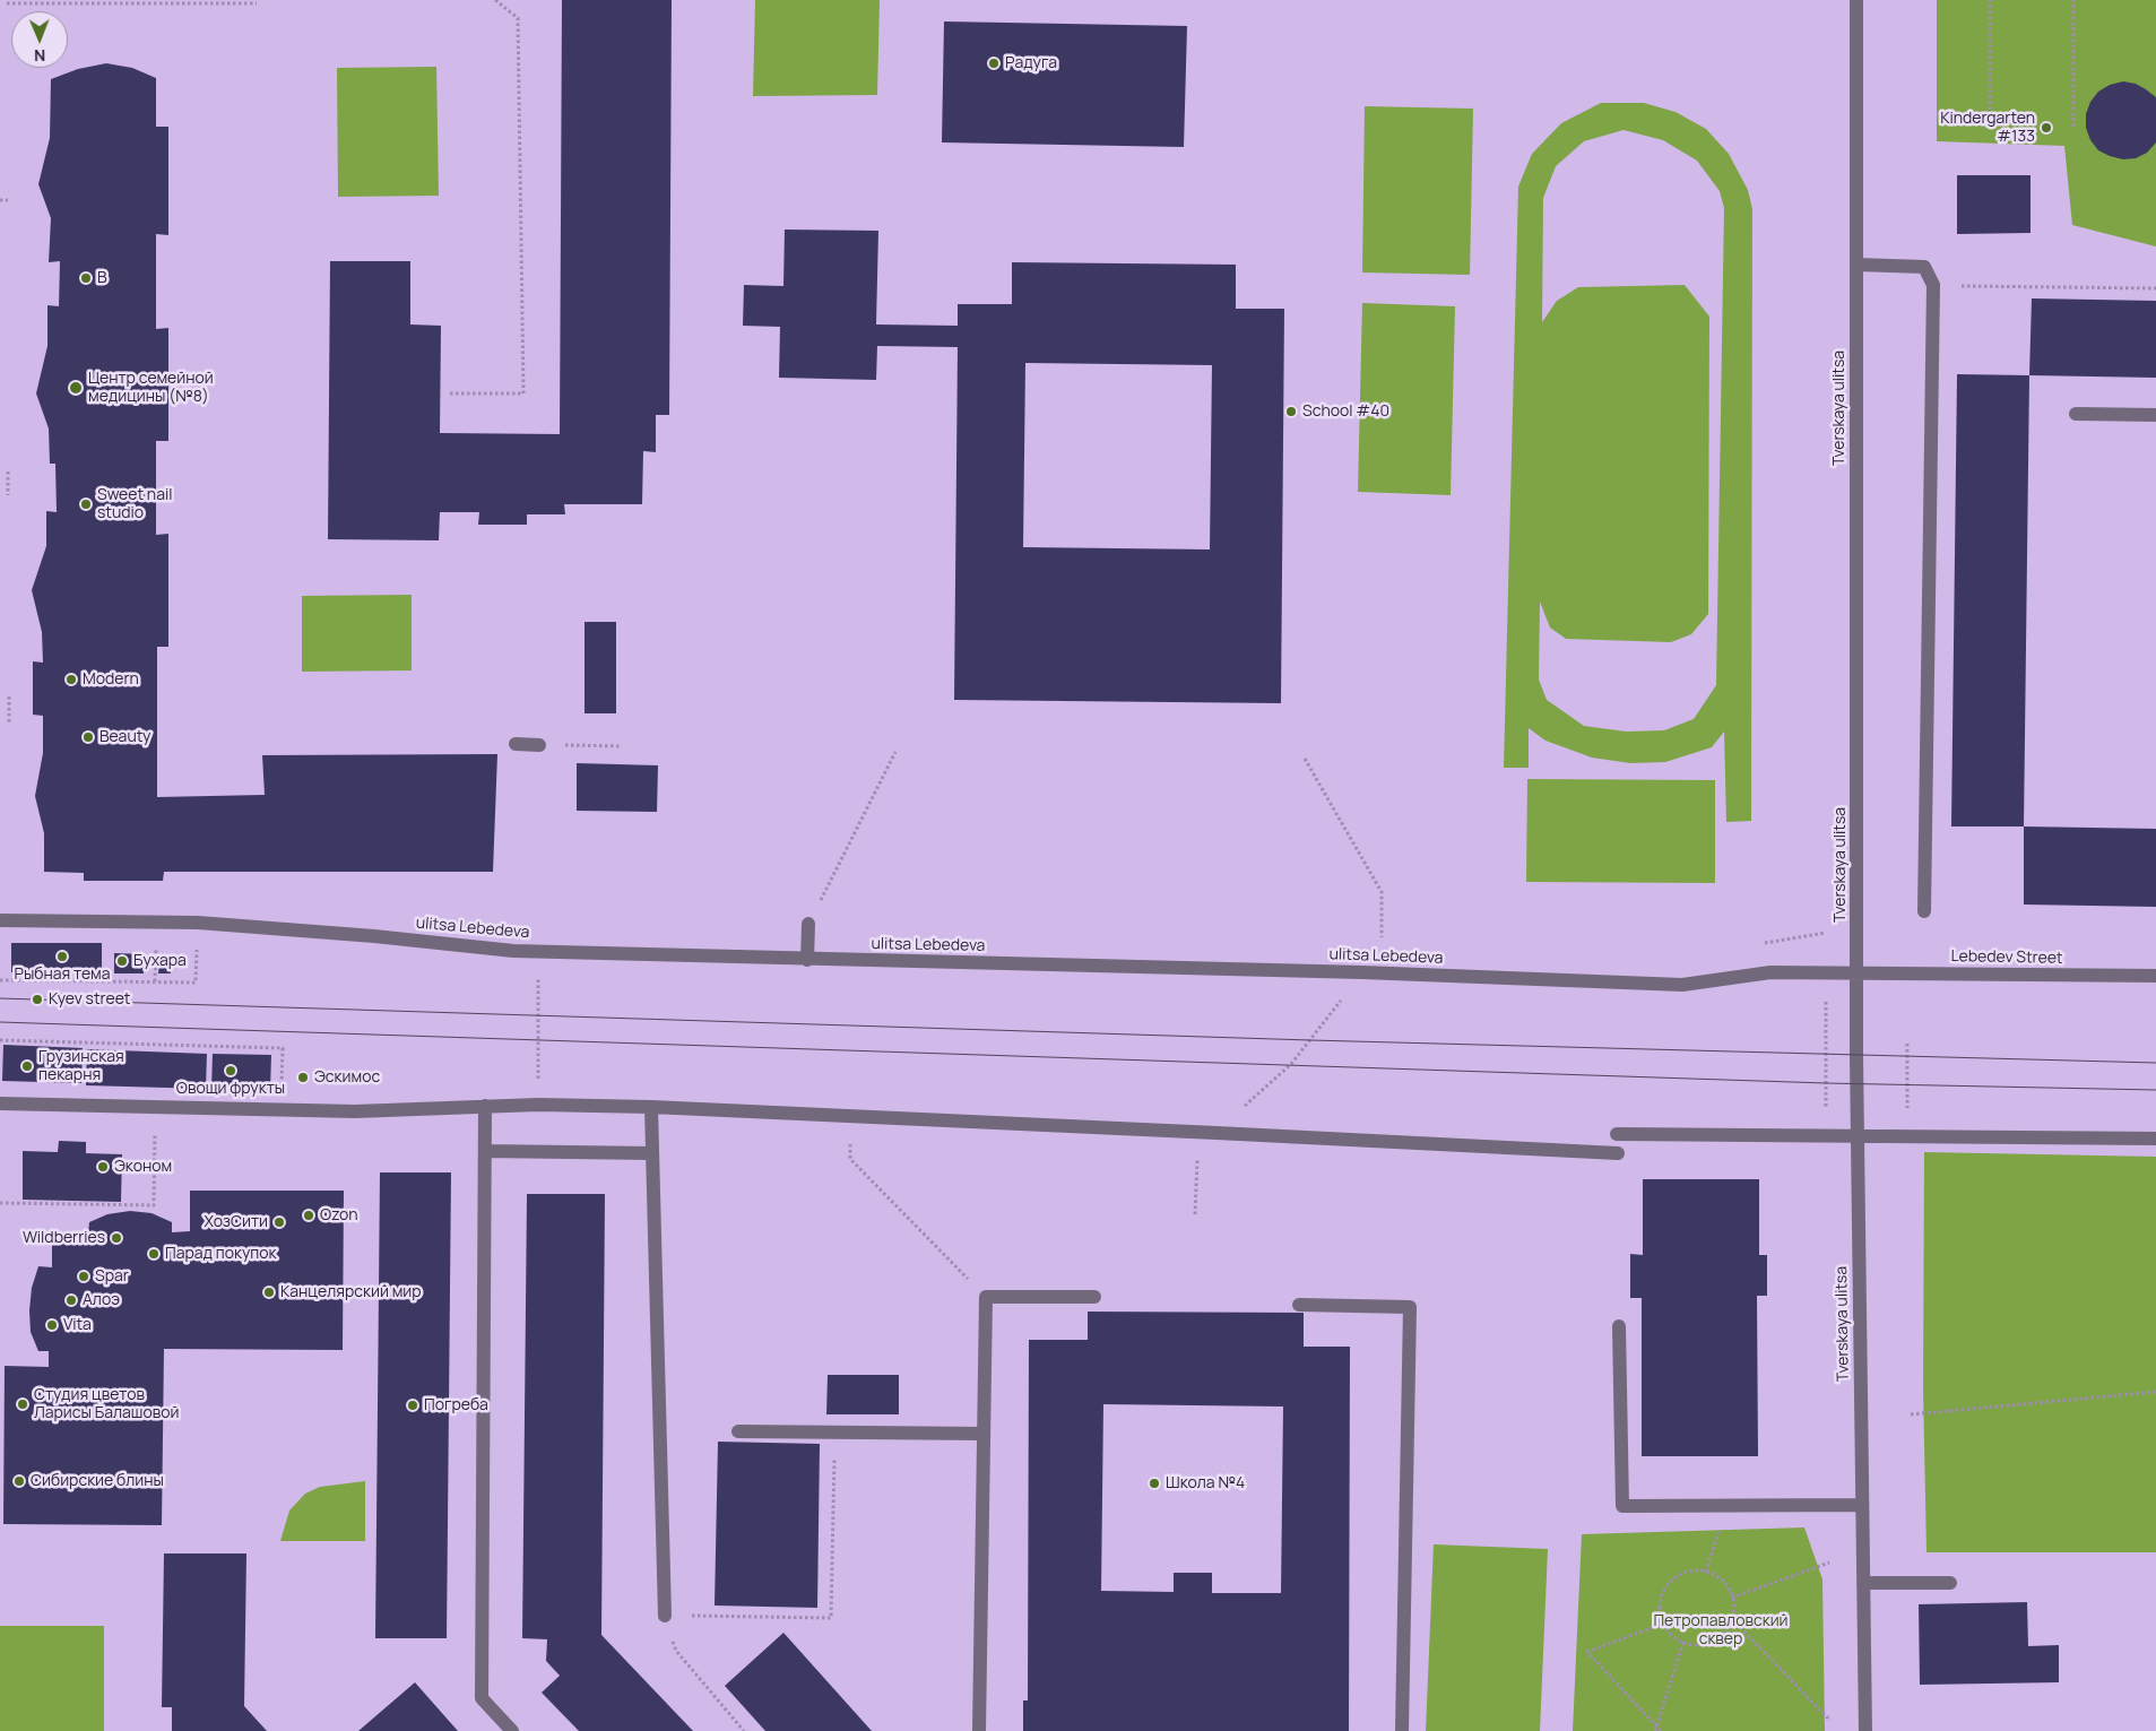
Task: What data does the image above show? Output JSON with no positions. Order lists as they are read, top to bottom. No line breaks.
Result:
{"streets":{"street":["Tverskaya ulitsa","ulitsa Lebedeva","Lebedev Street"]},"crossings":[["Tverskaya ulitsa","ulitsa Lebedeva"],["Tverskaya ulitsa","Lebedev Street"],["ulitsa Lebedeva","Lebedev Street"]],"parks":["Петропавловский сквер"],"places":["Радуга","Kindergarten #133","B","Центр семейной медицины (№8)","School #40","Sweet nail studio","Modern","Beauty","Рыбная тема","Бухара","Kyev street","Грузинская пекарня","Овощи фрукты","Эскимос","Эконом","Ozon","ХозСити","Wildberries","Парад покупок","Spar","Канцелярский мир","Алоэ","Vita","Студия цветов Ларисы Балашовой","Погреба","Сибирские блины","Школа №4"],"north":"bottom"}
